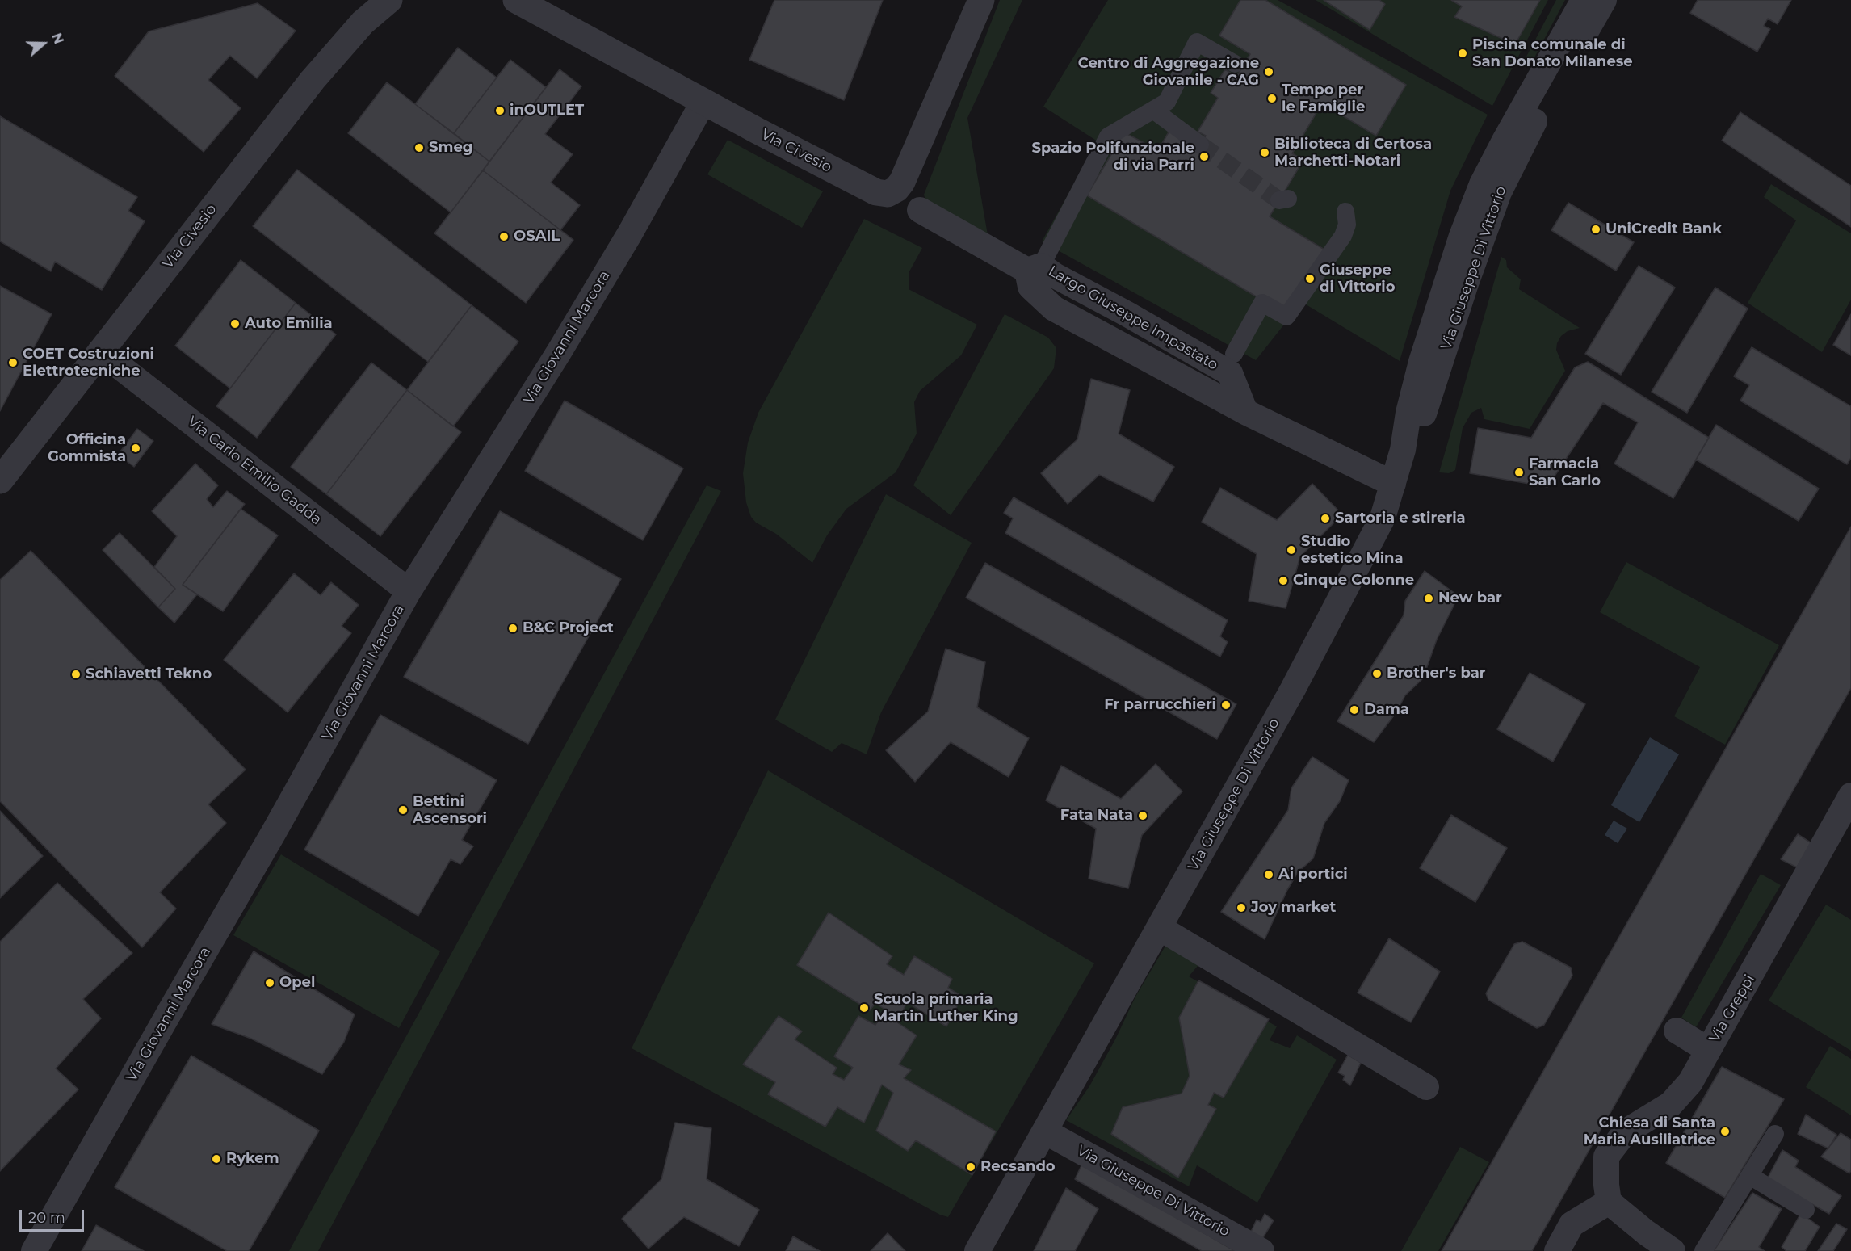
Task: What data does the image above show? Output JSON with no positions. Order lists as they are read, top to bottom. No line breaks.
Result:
{"streets":{"street":["Via Civesio","Via Giuseppe Di Vittorio","Largo Giuseppe Impastato","Via Giovanni Marcora","Via Carlo Emilio Gadda","Via Greppi"]},"crossings":[["Via Civesio","Via Giovanni Marcora"],["Via Civesio","Via Carlo Emilio Gadda"],["Via Giuseppe Di Vittorio","Largo Giuseppe Impastato"],["Via Giovanni Marcora","Via Carlo Emilio Gadda"]],"places":["Piscina comunale di San Donato Milanese","Centro di Aggregazione Giovanile - CAG","Tempo per le Famiglie","inOUTLET","Smeg","Biblioteca di Certosa Marchetti-Notari","Spazio Polifunzionale di via Parri","UniCredit Bank","OSAIL","Giuseppe di Vittorio","Auto Emilia","COET Costruzioni Elettrotecniche","Officina Gommista","Farmacia San Carlo","Sartoria e stireria","Studio estetico Mina","Cinque Colonne","New bar","B&C Project","Brother's bar","Schiavetti Tekno","Fr parrucchieri","Dama","Bettini Ascensori","Fata Nata","Ai portici","Joy market","Opel","Scuola primaria Martin Luther King","Chiesa di Santa Maria Ausiliatrice","Rykem","Recsando"],"scale_bar":"20 m","north":"right"}
